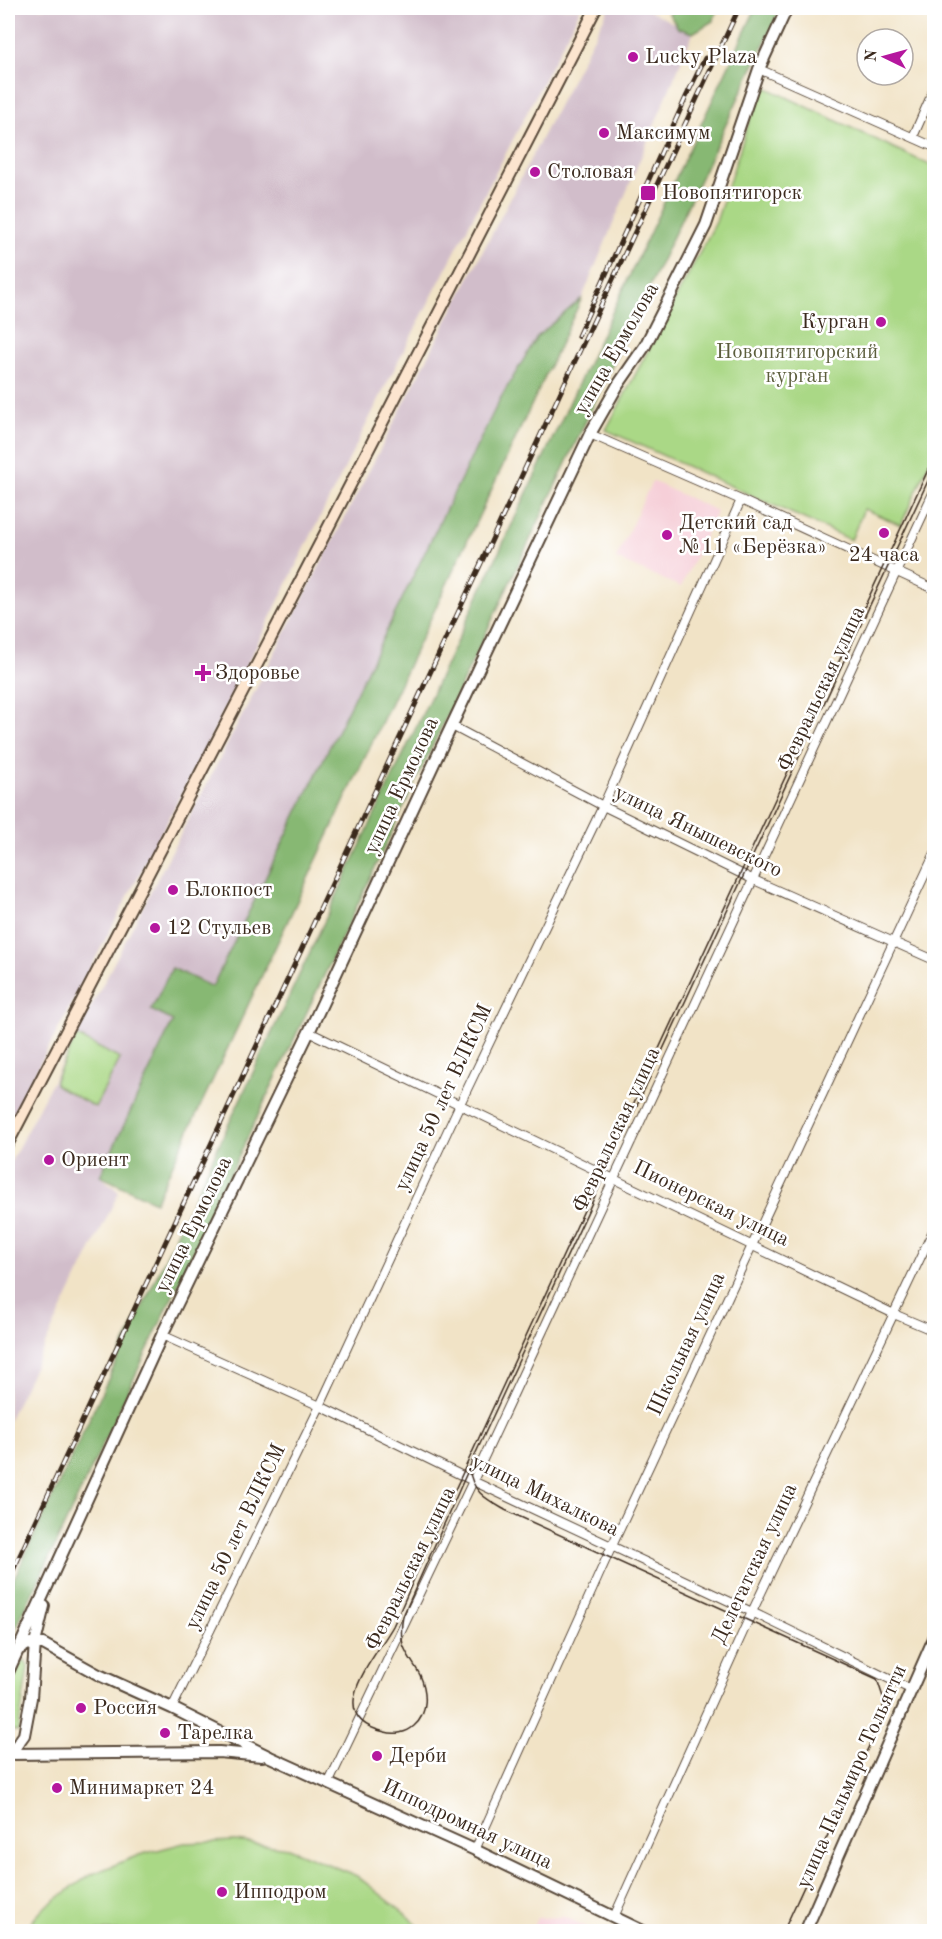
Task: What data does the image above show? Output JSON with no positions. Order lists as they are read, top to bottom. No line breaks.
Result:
{"streets":{"street":["улица Ермолова","Февральская улица","улица Янышевского","улица 50 лет ВЛКСМ","Пионерская улица","Школьная улица","улица Михалкова","Делегатская улица","улица Пальмиро Тольятти","Ипподромная улица"]},"crossings":[["улица Ермолова","улица Янышевского"],["улица Ермолова","Пионерская улица"],["улица Ермолова","улица Михалкова"],["улица Ермолова","Ипподромная улица"],["Февральская улица","улица Янышевского"],["Февральская улица","Пионерская улица"],["Февральская улица","улица Михалкова"],["Февральская улица","Ипподромная улица"],["улица Янышевского","улица 50 лет ВЛКСМ"],["улица Янышевского","Школьная улица"],["улица 50 лет ВЛКСМ","Пионерская улица"],["улица 50 лет ВЛКСМ","улица Михалкова"],["улица 50 лет ВЛКСМ","Ипподромная улица"],["Пионерская улица","Школьная улица"],["Пионерская улица","Делегатская улица"],["Школьная улица","улица Михалкова"],["Школьная улица","Ипподромная улица"],["улица Михалкова","Делегатская улица"],["улица Михалкова","улица Пальмиро Тольятти"],["Делегатская улица","Ипподромная улица"]],"parks":["Новопятигорский курган"],"places":{"other":["Lucky Plaza","Максимум","Столовая","Курган","24 часа","Детский сад №11 «Берёзка»","Блокпост","12 Стульев","Ориент","Россия","Тарелка","Дерби","Минимаркет 24","Ипподpом"],"transit":["Новопятигорск"],"health":["Здоровье"]},"north":"left"}
